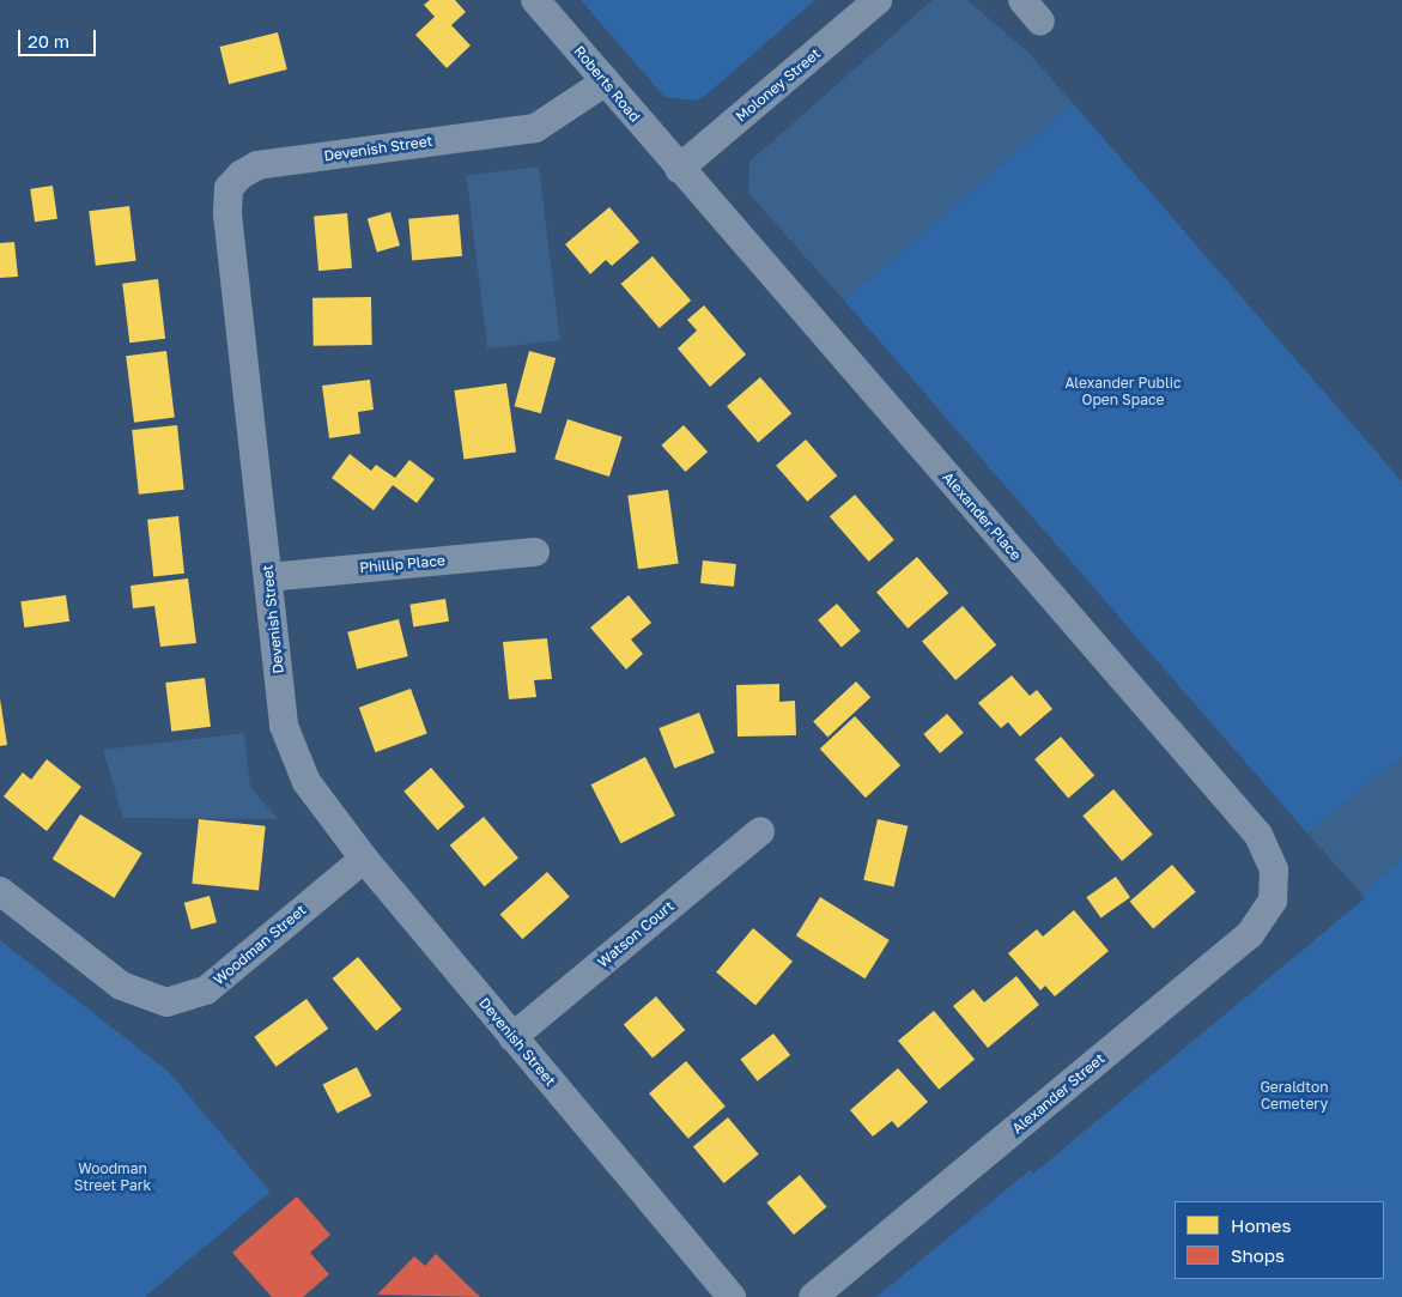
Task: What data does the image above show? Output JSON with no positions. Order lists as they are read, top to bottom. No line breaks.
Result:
{"streets":{"street":["Roberts Road","Moloney Street","Devenish Street","Alexander Place","Phillip Place","Watson Court","Woodman Street","Alexander Street"]},"crossings":[["Roberts Road","Moloney Street"],["Roberts Road","Devenish Street"],["Roberts Road","Alexander Place"],["Moloney Street","Alexander Place"],["Devenish Street","Phillip Place"],["Devenish Street","Watson Court"],["Devenish Street","Woodman Street"],["Alexander Place","Alexander Street"]],"parks":["Alexander Public Open Space","Geraldton Cemetery","Woodman Street Park"],"legend":["Homes","Shops"],"scale_bar":"20 m"}
